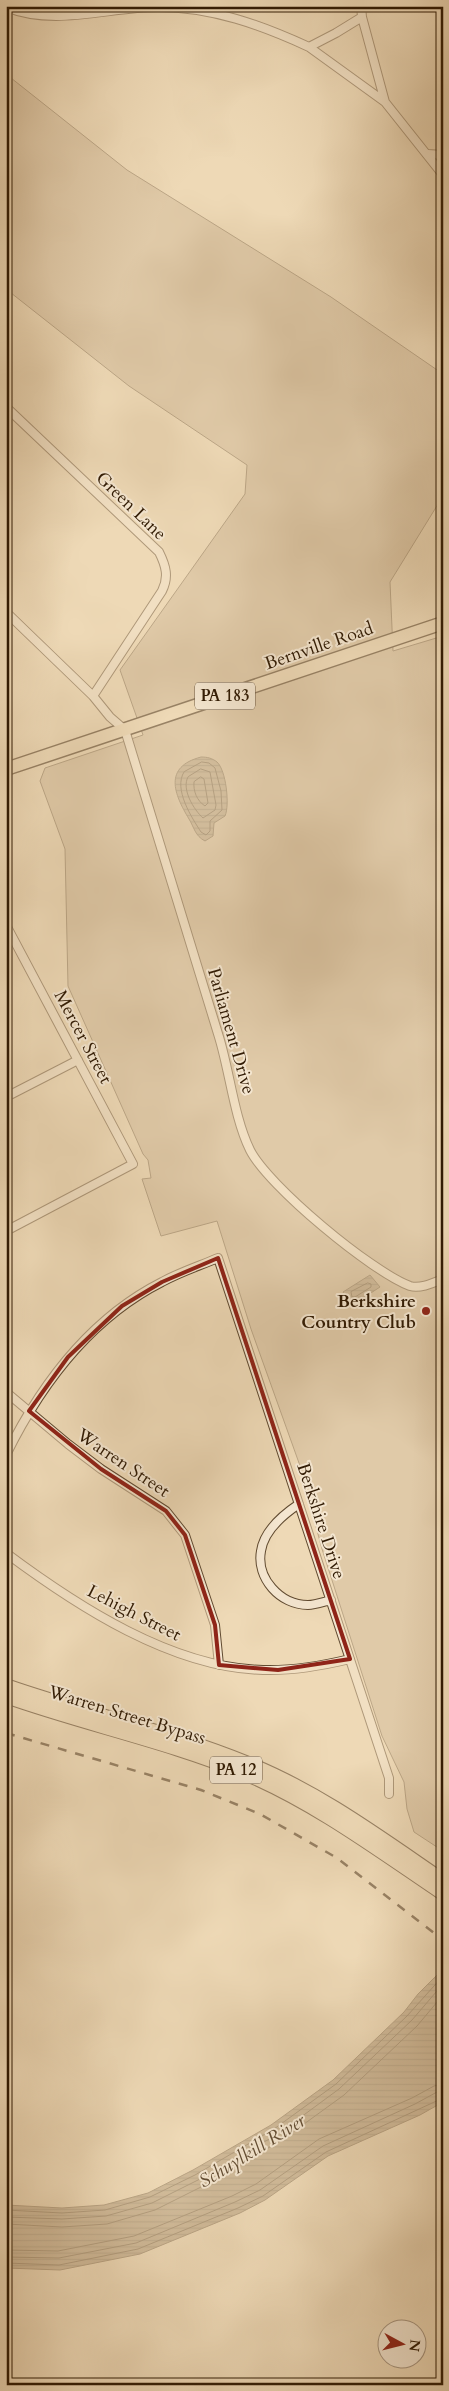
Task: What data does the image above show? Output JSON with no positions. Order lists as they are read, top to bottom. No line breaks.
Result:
{"streets":{"highway":["Warren Street Bypass","PA 12"],"main road":["Bernville Road","PA 183"],"street":["Green Lane","Parliament Drive","Mercer Street","Warren Street","Berkshire Drive","Lehigh Street"]},"crossings":[["Green Lane","Parliament Drive"],["Bernville Road","Parliament Drive"],["Warren Street","Berkshire Drive"],["Warren Street","Lehigh Street"],["Berkshire Drive","Lehigh Street"]],"water":["Schuylkill River"],"places":["Berkshire Country Club"],"north":"right"}
